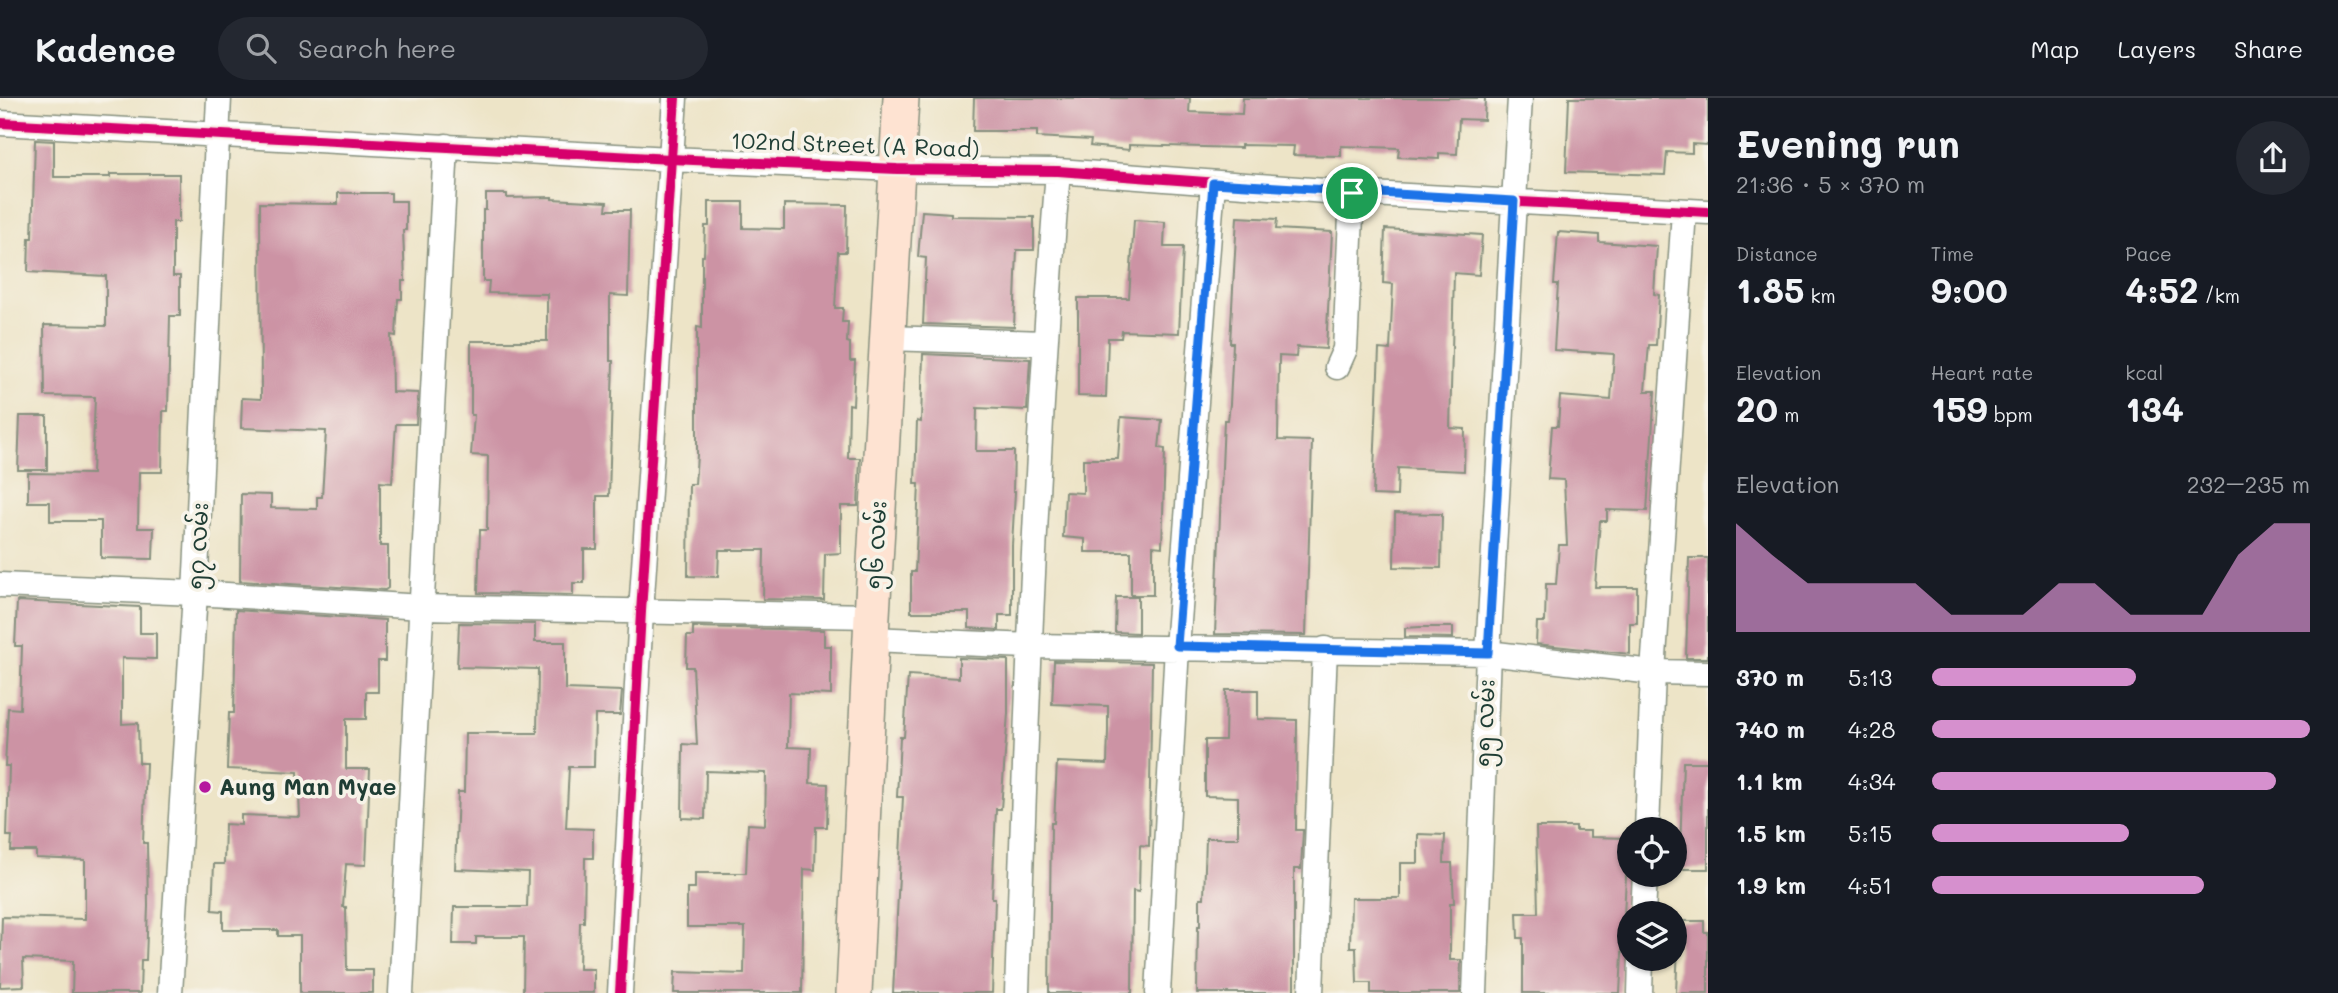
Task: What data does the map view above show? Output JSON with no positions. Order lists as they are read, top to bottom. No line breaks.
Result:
{"streets":{"street":["102nd Street (A Road)","၅၆ လမ်း","၅၇ လမ်း","၅၅ လမ်း"]},"crossings":[["102nd Street (A Road)","၅၆ လမ်း"],["102nd Street (A Road)","၅၇ လမ်း"],["102nd Street (A Road)","၅၅ လမ်း"]],"places":["Aung Man Myae"],"page":{"header":"Kadence","search":"Search here","nav":["Map","Layers","Share"],"heading":["Evening run","21:36 · 5 × 370 m"],"stats":[["Distance","1.85 km"],["Time","9:00"],["Pace","4:52 /km"],["Elevation","20 m"],["Heart rate","159 bpm"],["kcal","134"]],"chart":["Elevation","232–235 m"],"list":[{"name":"370 m","note":"5:13"},{"name":"740 m","note":"4:28"},{"name":"1.1 km","note":"4:34"},{"name":"1.5 km","note":"5:15"},{"name":"1.9 km","note":"4:51"}]}}
